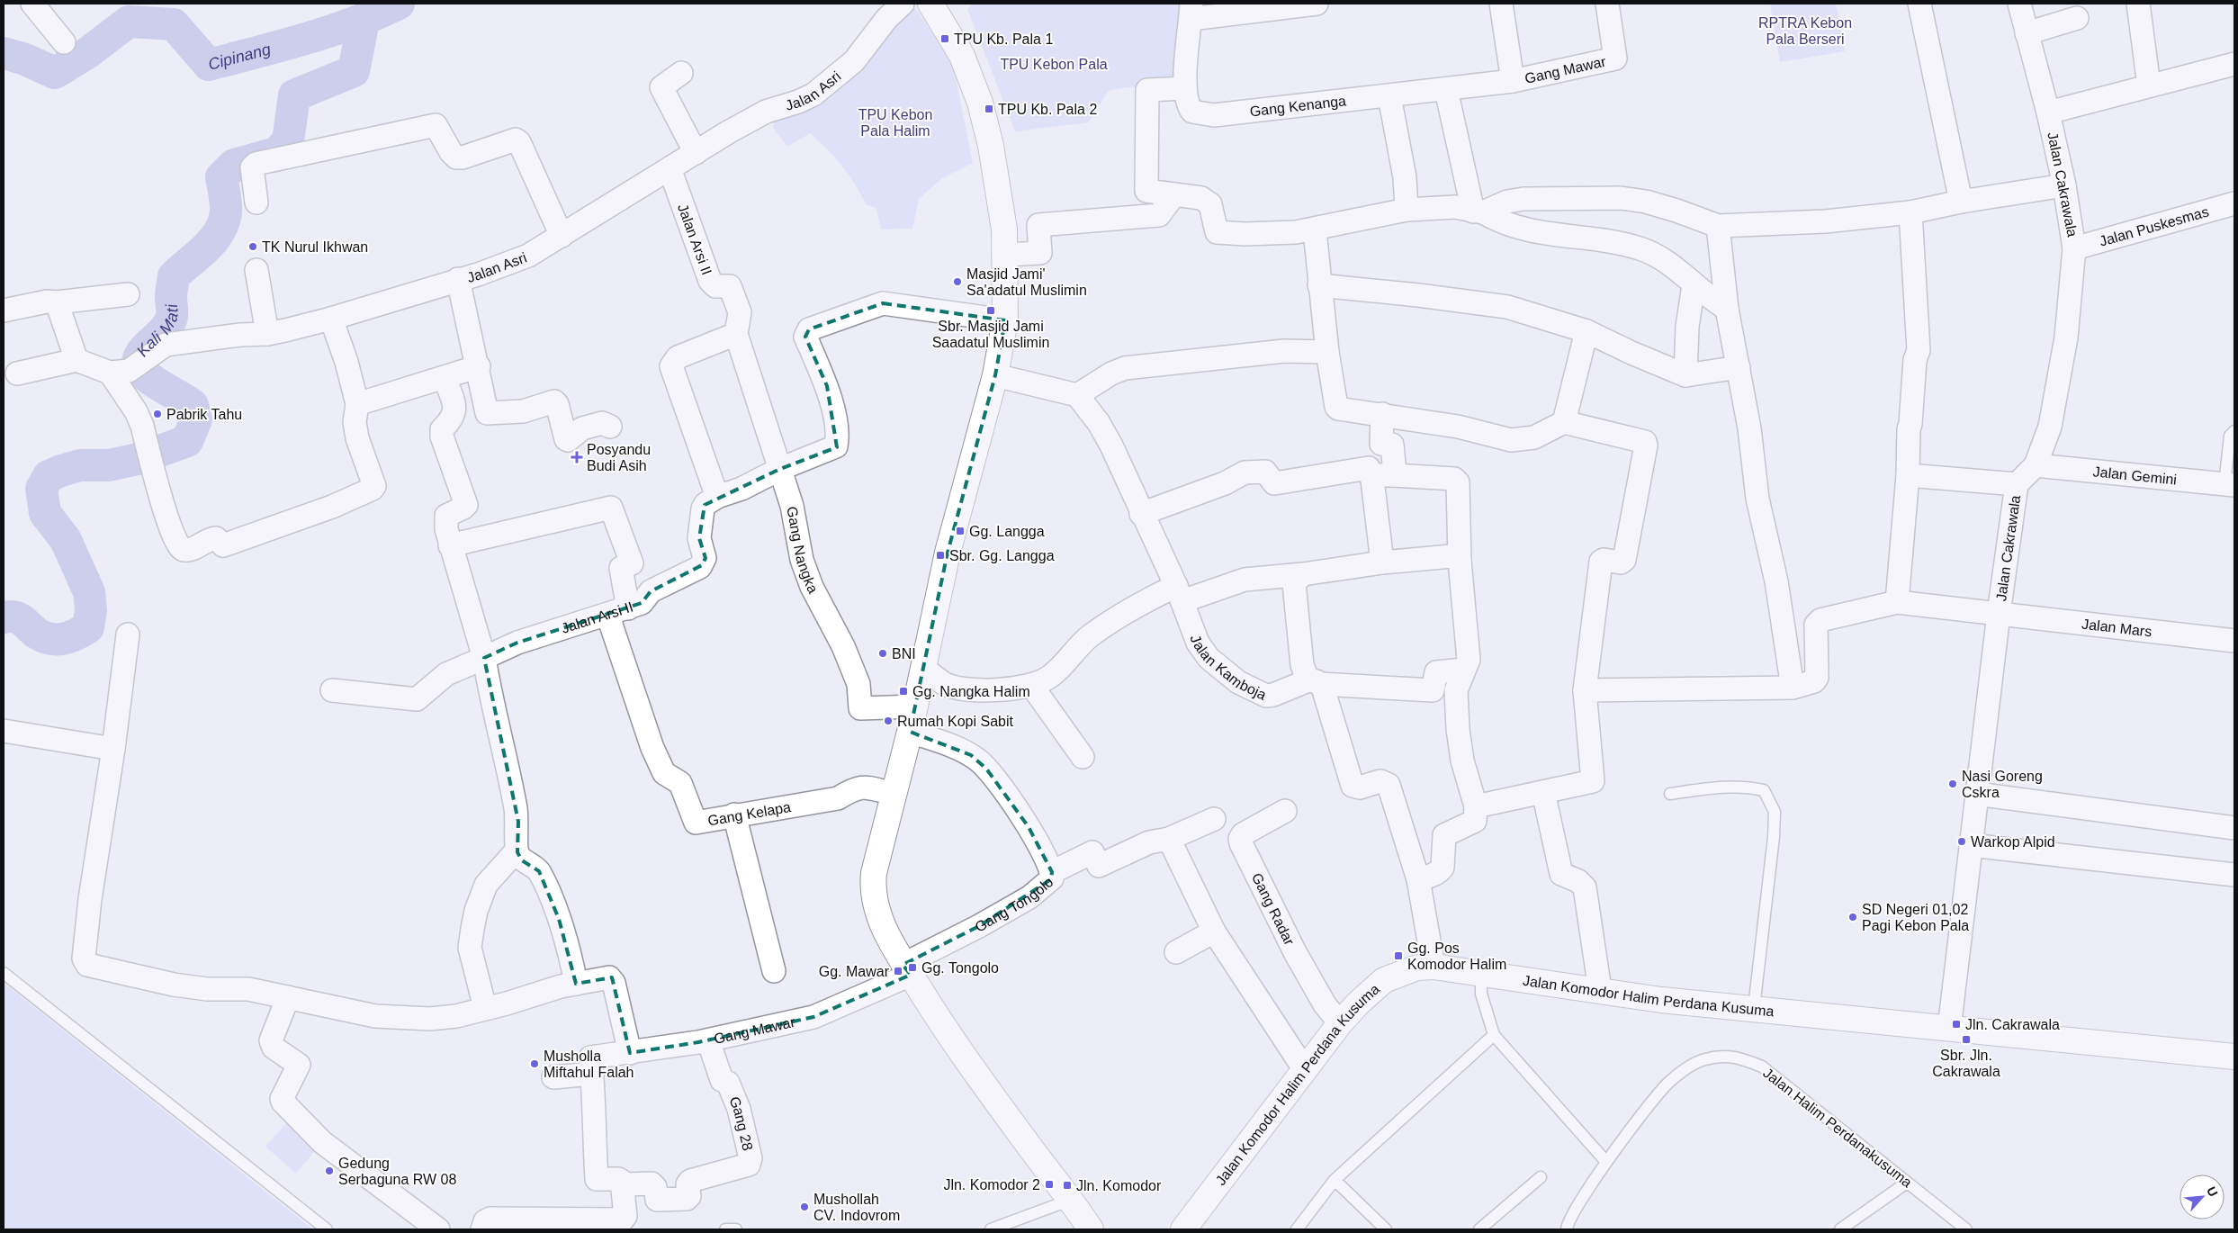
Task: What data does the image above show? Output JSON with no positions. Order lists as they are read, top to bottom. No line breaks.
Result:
{"streets":{"street":["Gang Mawar","Jalan Asri","Gang Kenanga","Jalan Cakrawala","Jalan Puskesmas","Jalan Arsi II","Jalan Gemini","Gang Nangka","Jalan Mars","Jalan Kamboja","Gang Kelapa","Gang Tongolo","Gang Radar","Jalan Komodor Halim Perdana Kusuma","Gang 28"],"lane":["Jalan Halim Perdanakusuma"]},"crossings":[["Gang Mawar","Gang Kenanga"],["Gang Mawar","Gang Tongolo"],["Gang Mawar","Gang 28"],["Jalan Asri","Jalan Arsi II"],["Jalan Cakrawala","Jalan Puskesmas"],["Jalan Cakrawala","Jalan Gemini"],["Jalan Cakrawala","Jalan Mars"],["Jalan Cakrawala","Jalan Komodor Halim Perdana Kusuma"],["Jalan Arsi II","Gang Nangka"],["Jalan Arsi II","Gang Kelapa"],["Gang Radar","Jalan Komodor Halim Perdana Kusuma"]],"water":["Cipinang","Kali Mati"],"parks":["RPTRA Kebon Pala Berseri","TPU Kebon Pala","TPU Kebon Pala Halim"],"places":{"transit":["TPU Kb. Pala 1","TPU Kb. Pala 2","Sbr. Masjid Jami Saadatul Muslimin","Gg. Langga","Sbr. Gg. Langga","Gg. Nangka Halim","Gg. Pos Komodor Halim","Gg. Tongolo","Gg. Mawar","Jln. Cakrawala","Sbr. Jln. Cakrawala","Jln. Komodor 2","Jln. Komodor"],"other":["TK Nurul Ikhwan","Masjid Jami' Sa'adatul Muslimin","Pabrik Tahu","BNI","Rumah Kopi Sabit","Nasi Goreng Cskra","Warkop Alpid","SD Negeri 01,02 Pagi Kebon Pala","Musholla Miftahul Falah","Gedung Serbaguna RW 08","Mushollah CV. Indovrom"],"health":["Posyandu Budi Asih"]},"north":"top right"}
